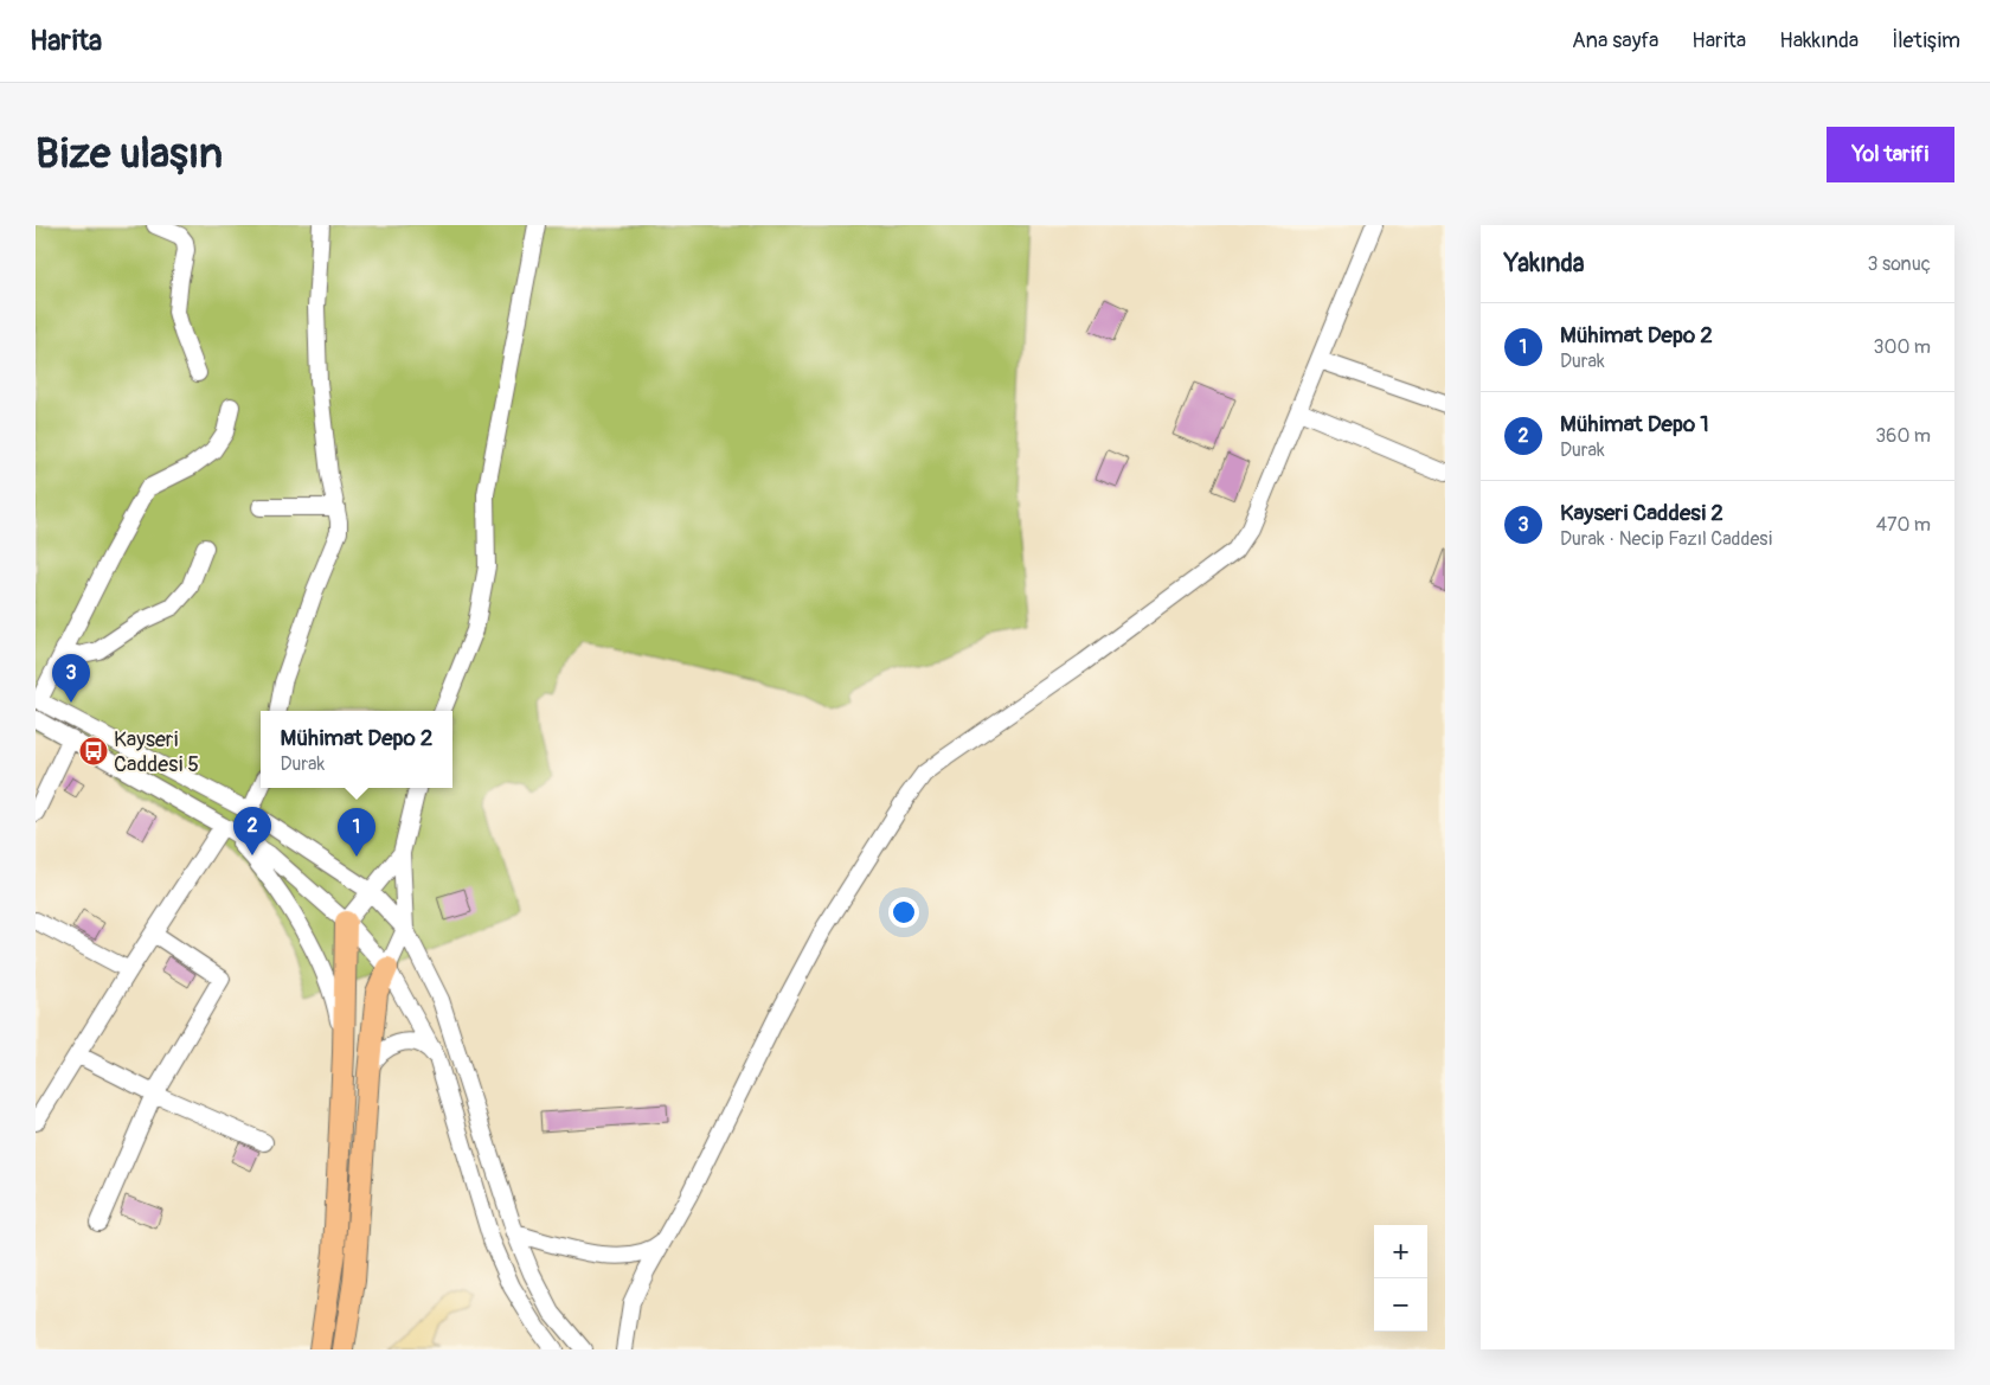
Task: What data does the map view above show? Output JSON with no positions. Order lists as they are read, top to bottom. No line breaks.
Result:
{"places":{"bus stop":["Kayseri Caddesi 5"]},"page":{"header":"Harita","nav":["Ana sayfa","Harita","Hakkında","İletişim"],"buttons":"Yol tarifi","title":"Bize ulaşın","heading":["Yakında","3 sonuç"],"list":[{"mark":"1","name":"Mühimat Depo 2","note":"Durak","value":"300 m"},{"mark":"2","name":"Mühimat Depo 1","note":"Durak","value":"360 m"},{"mark":"3","name":"Kayseri Caddesi 2","note":"Durak · Necip Fazıl Caddesi","value":"470 m"}],"pins":["3","2","1"],"popup":["Mühimat Depo 2","Durak"],"map_buttons":["+","−"]}}
